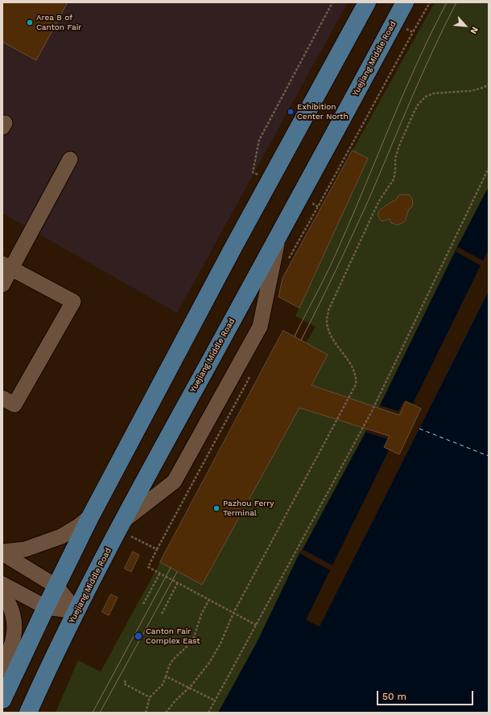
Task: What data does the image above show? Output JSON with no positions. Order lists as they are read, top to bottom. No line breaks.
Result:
{"streets":{"main road":["Yuejiang Middle Road"]},"places":["Area B of Canton Fair","Exhibition Center North","Pazhou Ferry Terminal","Canton Fair Complex East"],"scale_bar":"50 m","north":"bottom right"}
